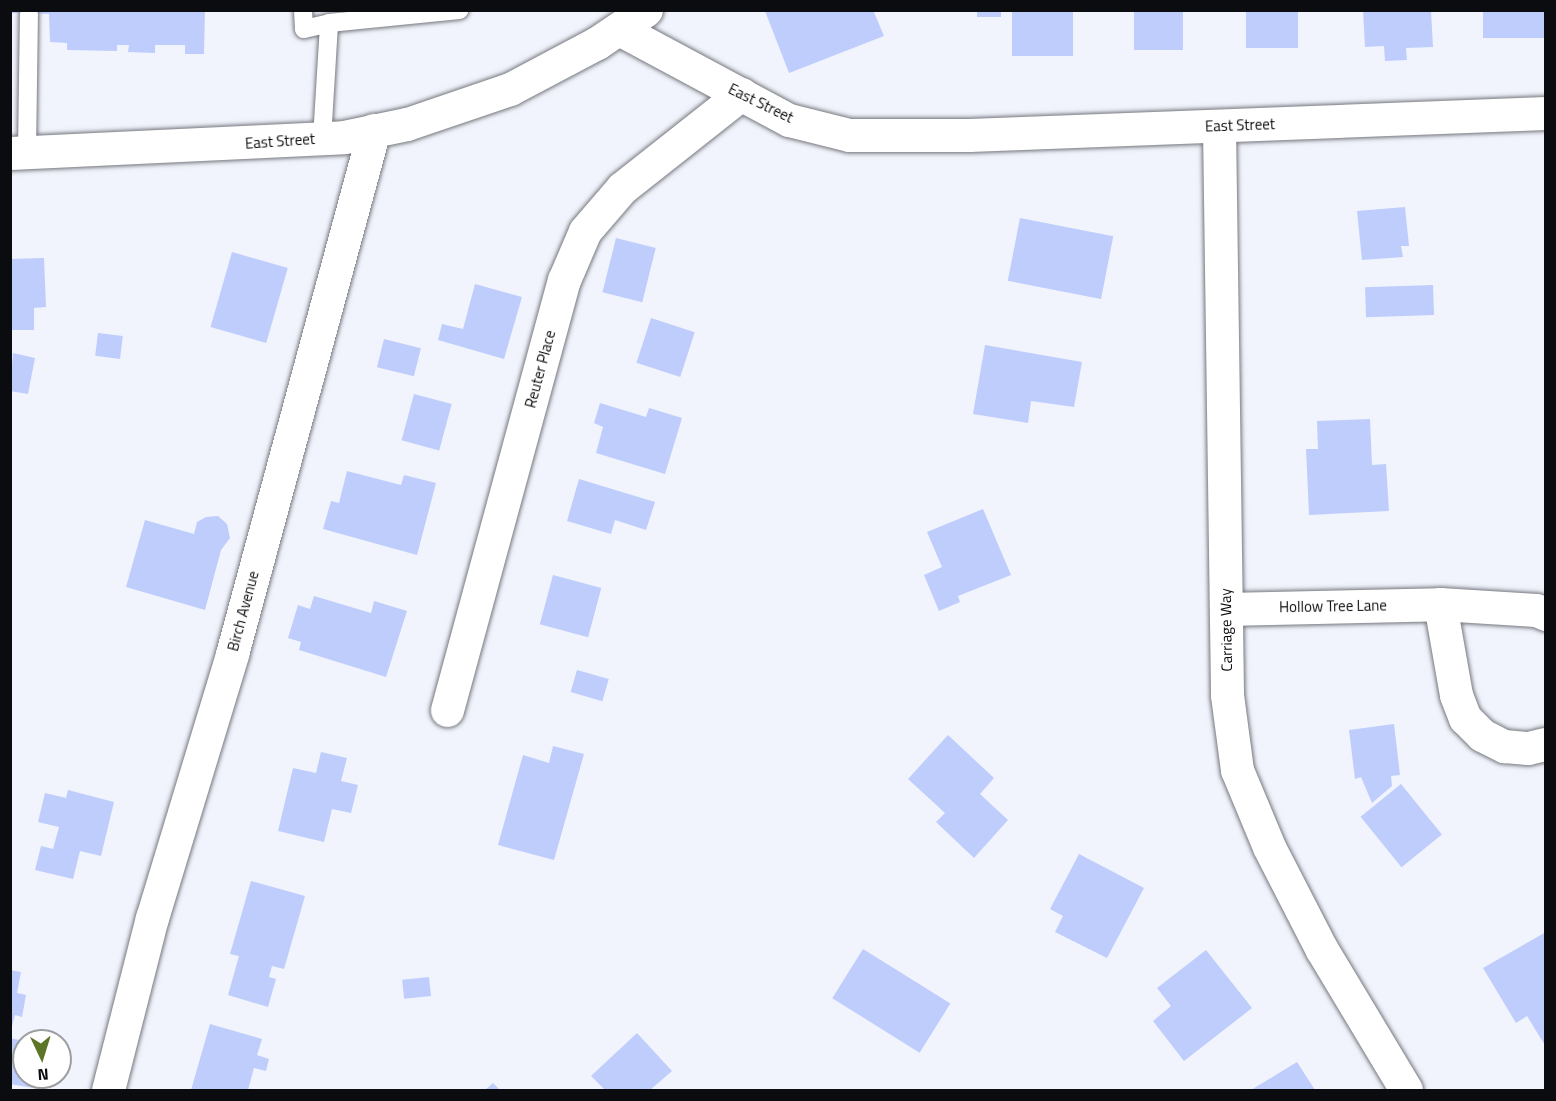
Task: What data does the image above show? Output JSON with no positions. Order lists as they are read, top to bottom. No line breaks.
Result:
{"streets":{"street":["East Street","Reuter Place","Hollow Tree Lane","Birch Avenue","Carriage Way"]},"crossings":[["East Street","Reuter Place"],["East Street","Birch Avenue"],["East Street","Carriage Way"],["Hollow Tree Lane","Carriage Way"]],"north":"bottom"}
